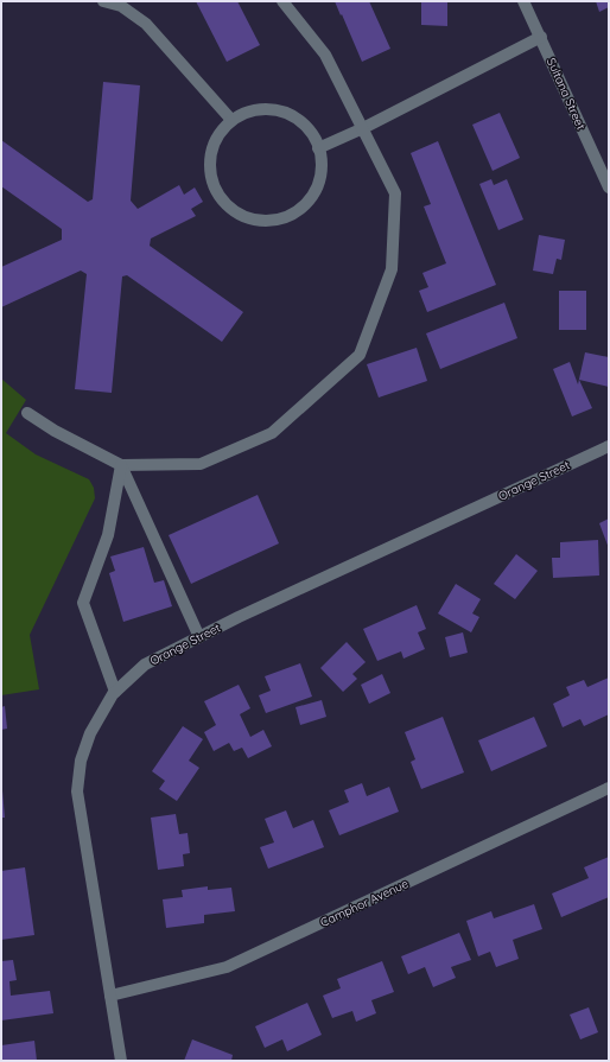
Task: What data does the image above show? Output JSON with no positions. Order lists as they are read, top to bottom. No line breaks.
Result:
{"streets":{"street":["Sultana Street","Orange Street","Camphor Avenue"]},"crossings":[["Orange Street","Camphor Avenue"]]}
